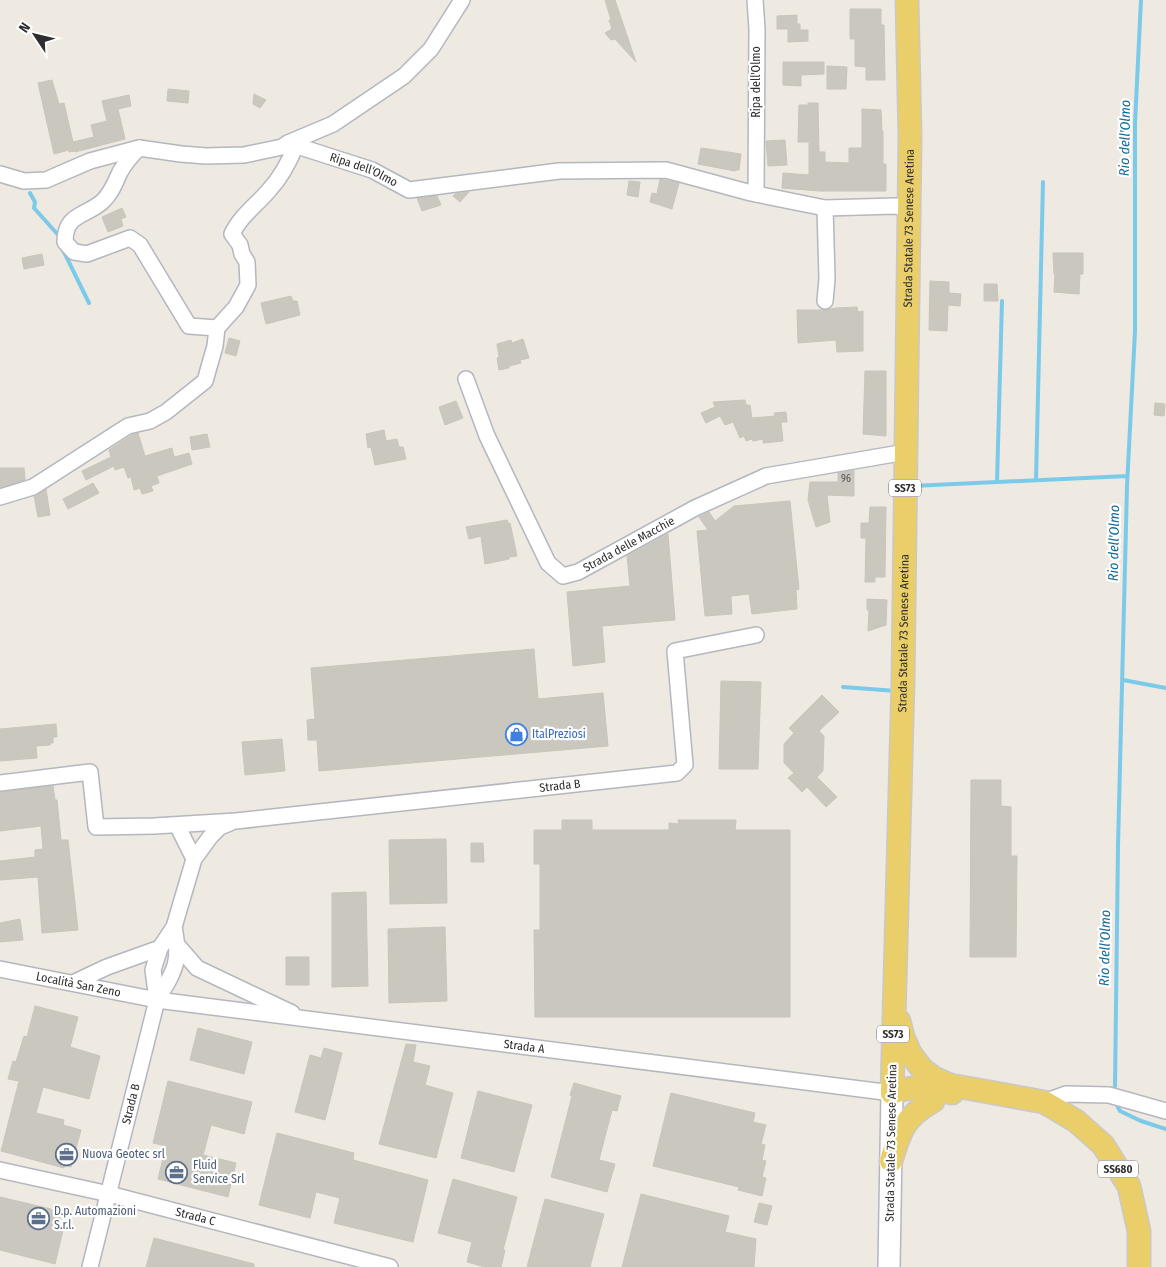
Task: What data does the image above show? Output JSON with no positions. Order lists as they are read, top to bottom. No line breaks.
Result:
{"streets":{"main road":["Strada Statale 73 Senese Aretina","SS73","SS680"],"street":["Ripa dell'Olmo","Strada delle Macchie","Strada B","Località San Zeno","Strada A","Strada C"]},"crossings":[["Ripa dell'Olmo","Strada Statale 73 Senese Aretina"],["Strada Statale 73 Senese Aretina","Strada delle Macchie"],["Strada Statale 73 Senese Aretina","Strada A"],["Strada Statale 73 Senese Aretina","SS680"],["Strada B","Località San Zeno"],["Strada B","Strada A"],["Strada B","Strada C"],["Località San Zeno","Strada A"],["Strada A","SS680"]],"water":["Rio dell'Olmo"],"places":{"shop":["ItalPreziosi"],"office":["Nuova Geotec srl","Fluid Service Srl","D.p. Automazioni S.r.l."]},"house_numbers":["96"],"north":"top left"}
